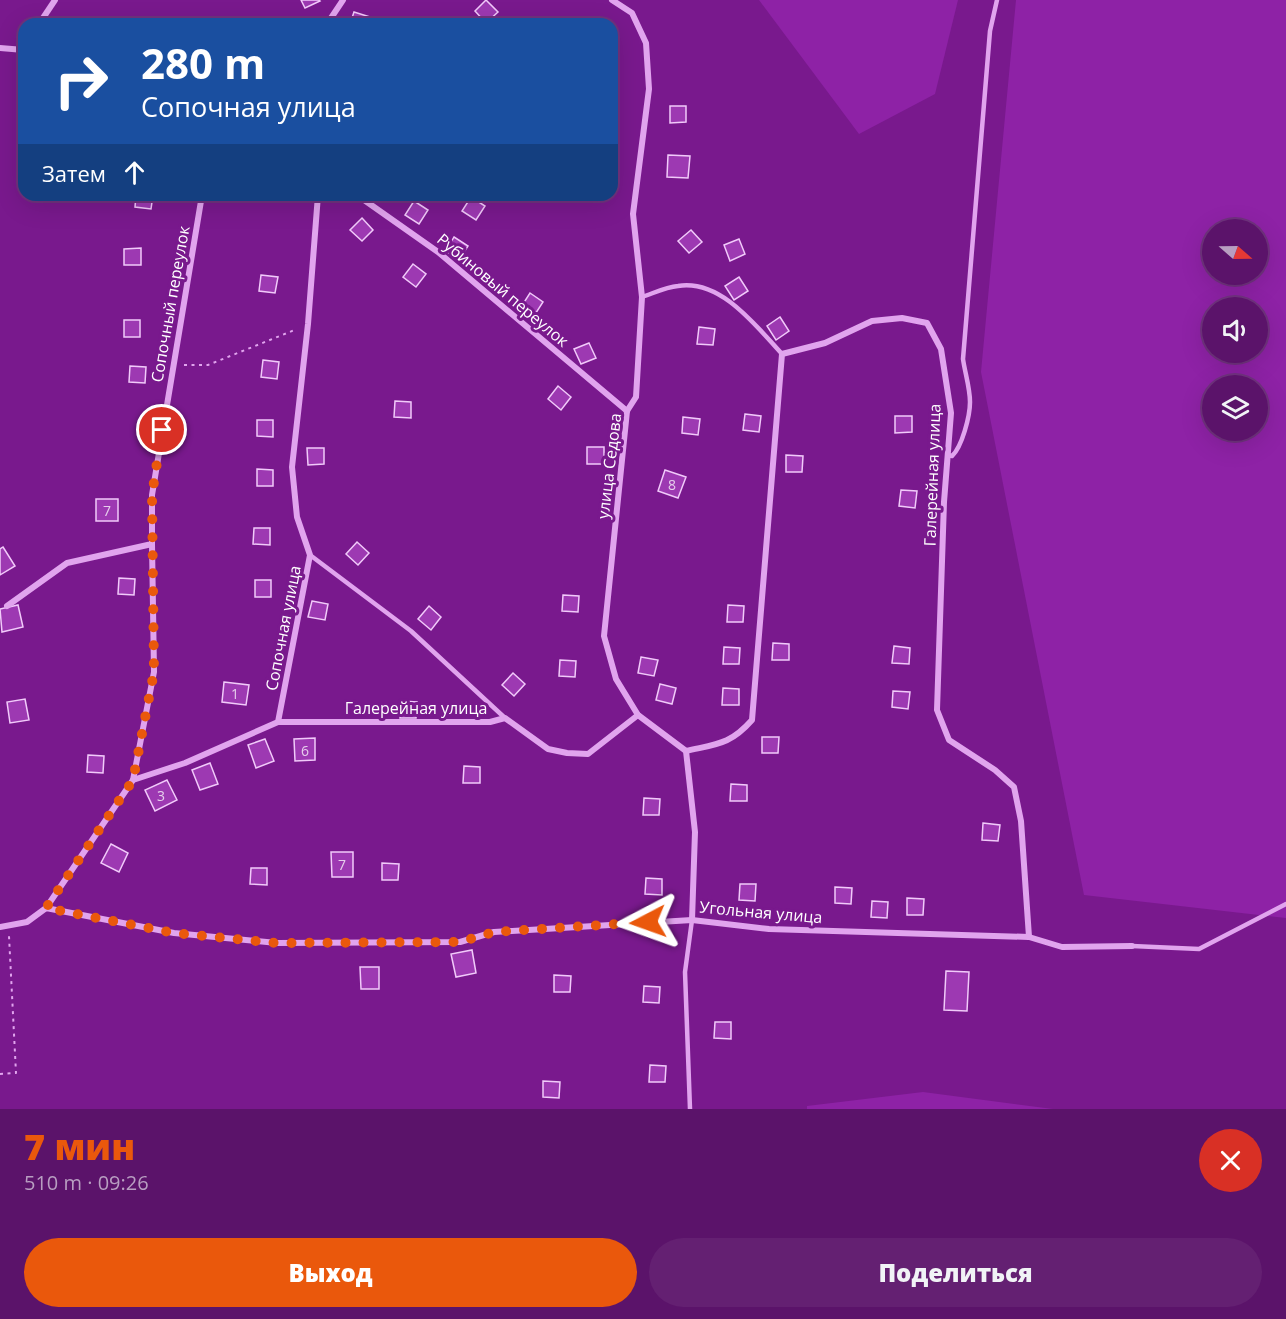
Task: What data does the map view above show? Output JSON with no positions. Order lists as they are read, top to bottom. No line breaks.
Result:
{"streets":{"street":["Рубиновый переулок","Сопочный переулок","улица Седова","Галерейная улица","Сопочная улица","Угольная улица"]},"crossings":[["Рубиновый переулок","улица Седова"],["улица Седова","Галерейная улица"],["Галерейная улица","Сопочная улица"],["Галерейная улица","Угольная улица"]],"house_numbers":["8","7","1","6","3","7"],"north":"right","page":{"turn":["280 m","Сопочная улица"],"then":"Затем","heading":["7 мин","510 m · 09:26"],"buttons":["Выход","Поделиться"]}}
